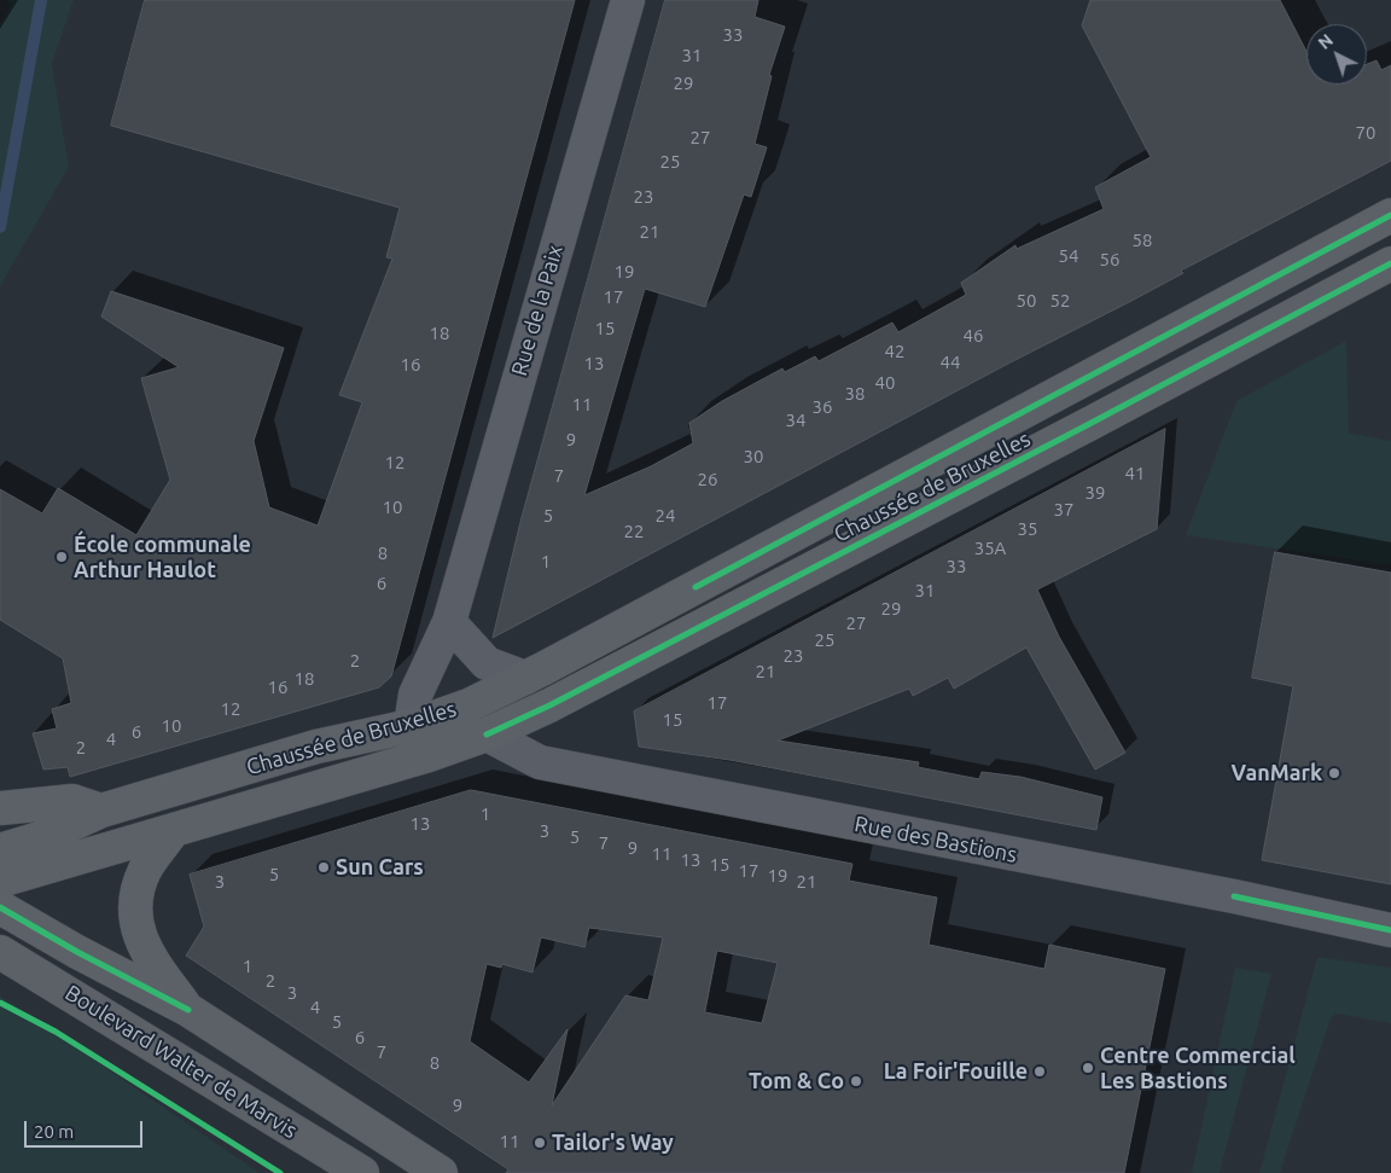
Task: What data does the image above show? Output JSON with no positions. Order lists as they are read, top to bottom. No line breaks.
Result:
{"streets":{"main road":["Chaussée de Bruxelles","Boulevard Walter de Marvis"],"street":["Rue de la Paix","Rue des Bastions"]},"crossings":[["Rue de la Paix","Chaussée de Bruxelles"],["Chaussée de Bruxelles","Rue des Bastions"]],"places":["École communale Arthur Haulot","VanMark","Sun Cars","Centre Commercial Les Bastions","La Foir'Fouille","Tom & Co","Tailor's Way"],"house_numbers":["33","31","29","70","27","25","23","21","58","54","56","19","17","50","52","15","18","46","42","44","13","16","40","38","11","36","34","9","30","12","41","7","26","39","10","37","5","24","35","22","35A","8","1","33","6","31","29","27","25","23","2","21","18","16","17","12","15","10","6","4","2","1","13","3","5","7","9","11","13","15","17","5","19","3","21","1","2","3","4","5","6","7","8","9","11"],"scale_bar":"20 m","north":"top left"}
